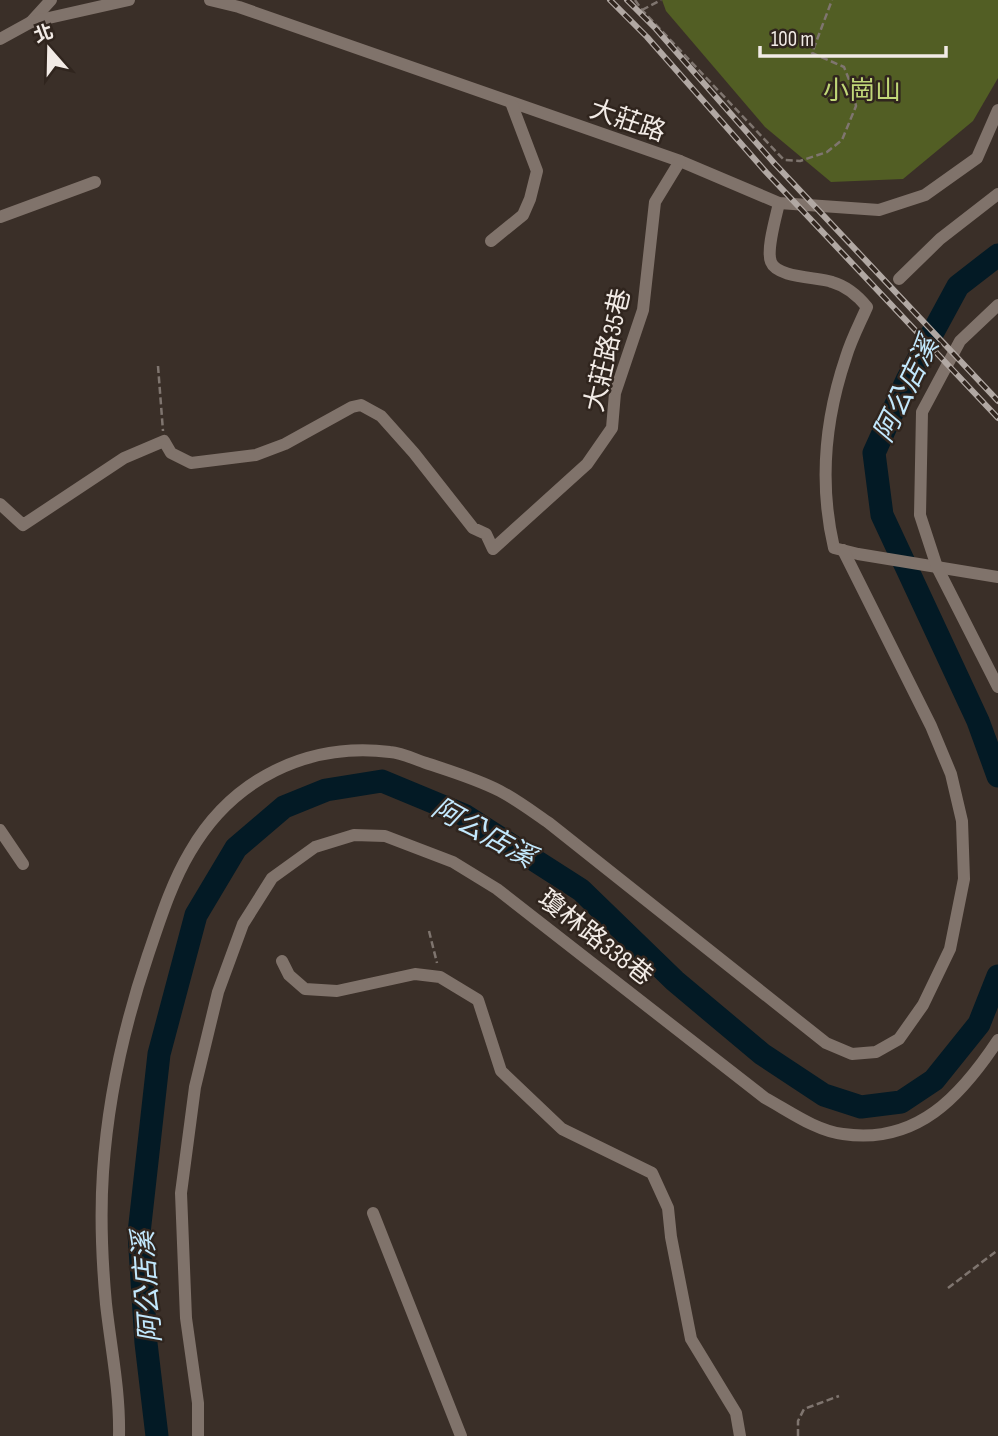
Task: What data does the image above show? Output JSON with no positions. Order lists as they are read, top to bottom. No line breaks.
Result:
{"streets":{"street":["大莊路","大莊路35巷","瓊林路338巷"]},"crossings":[["大莊路","大莊路35巷"]],"water":["阿公店溪"],"parks":["小崗山"],"scale_bar":"100 m","north":"top"}
